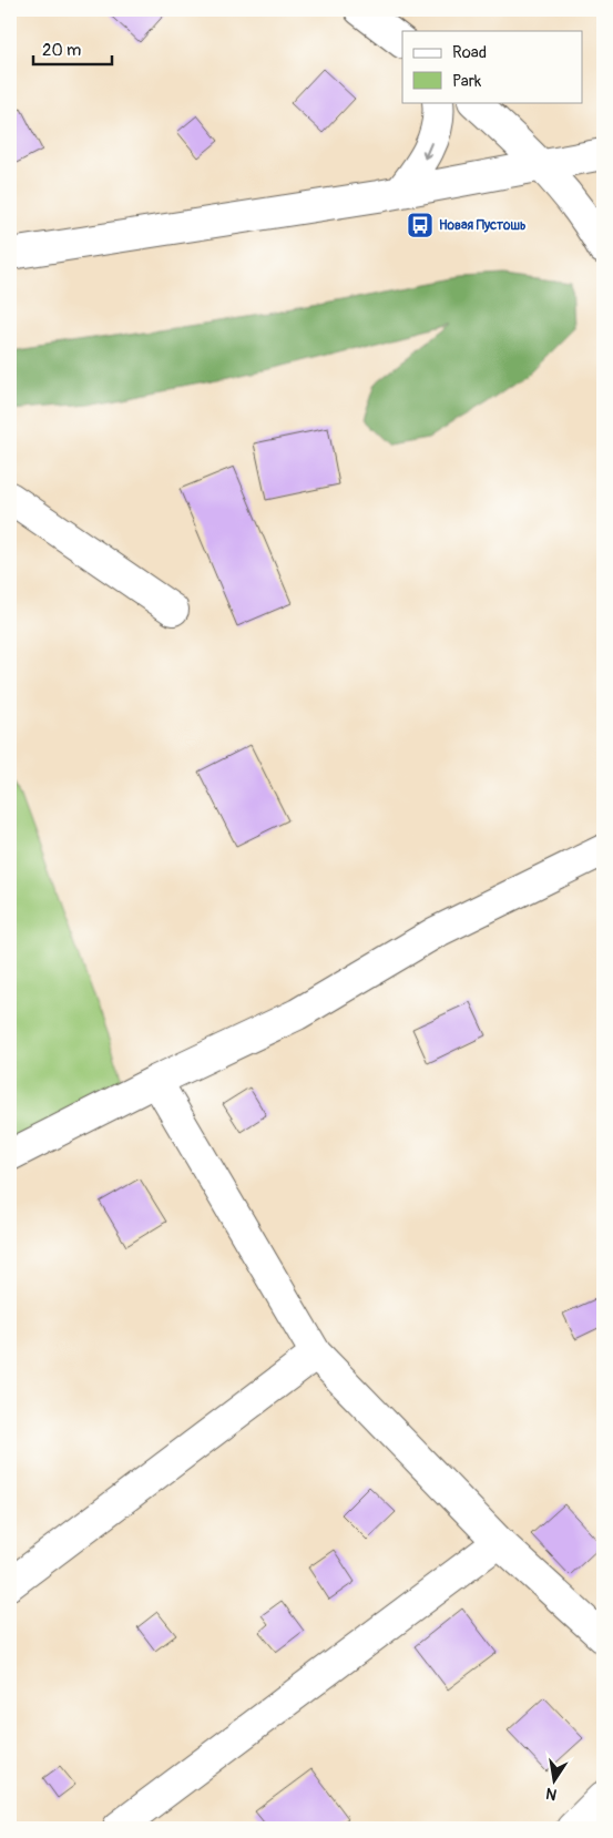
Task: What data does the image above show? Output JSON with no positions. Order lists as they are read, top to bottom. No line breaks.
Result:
{"places":{"bus stop":["Новая Пустошь"]},"legend":["Road","Park"],"scale_bar":"20 m","north":"bottom"}
